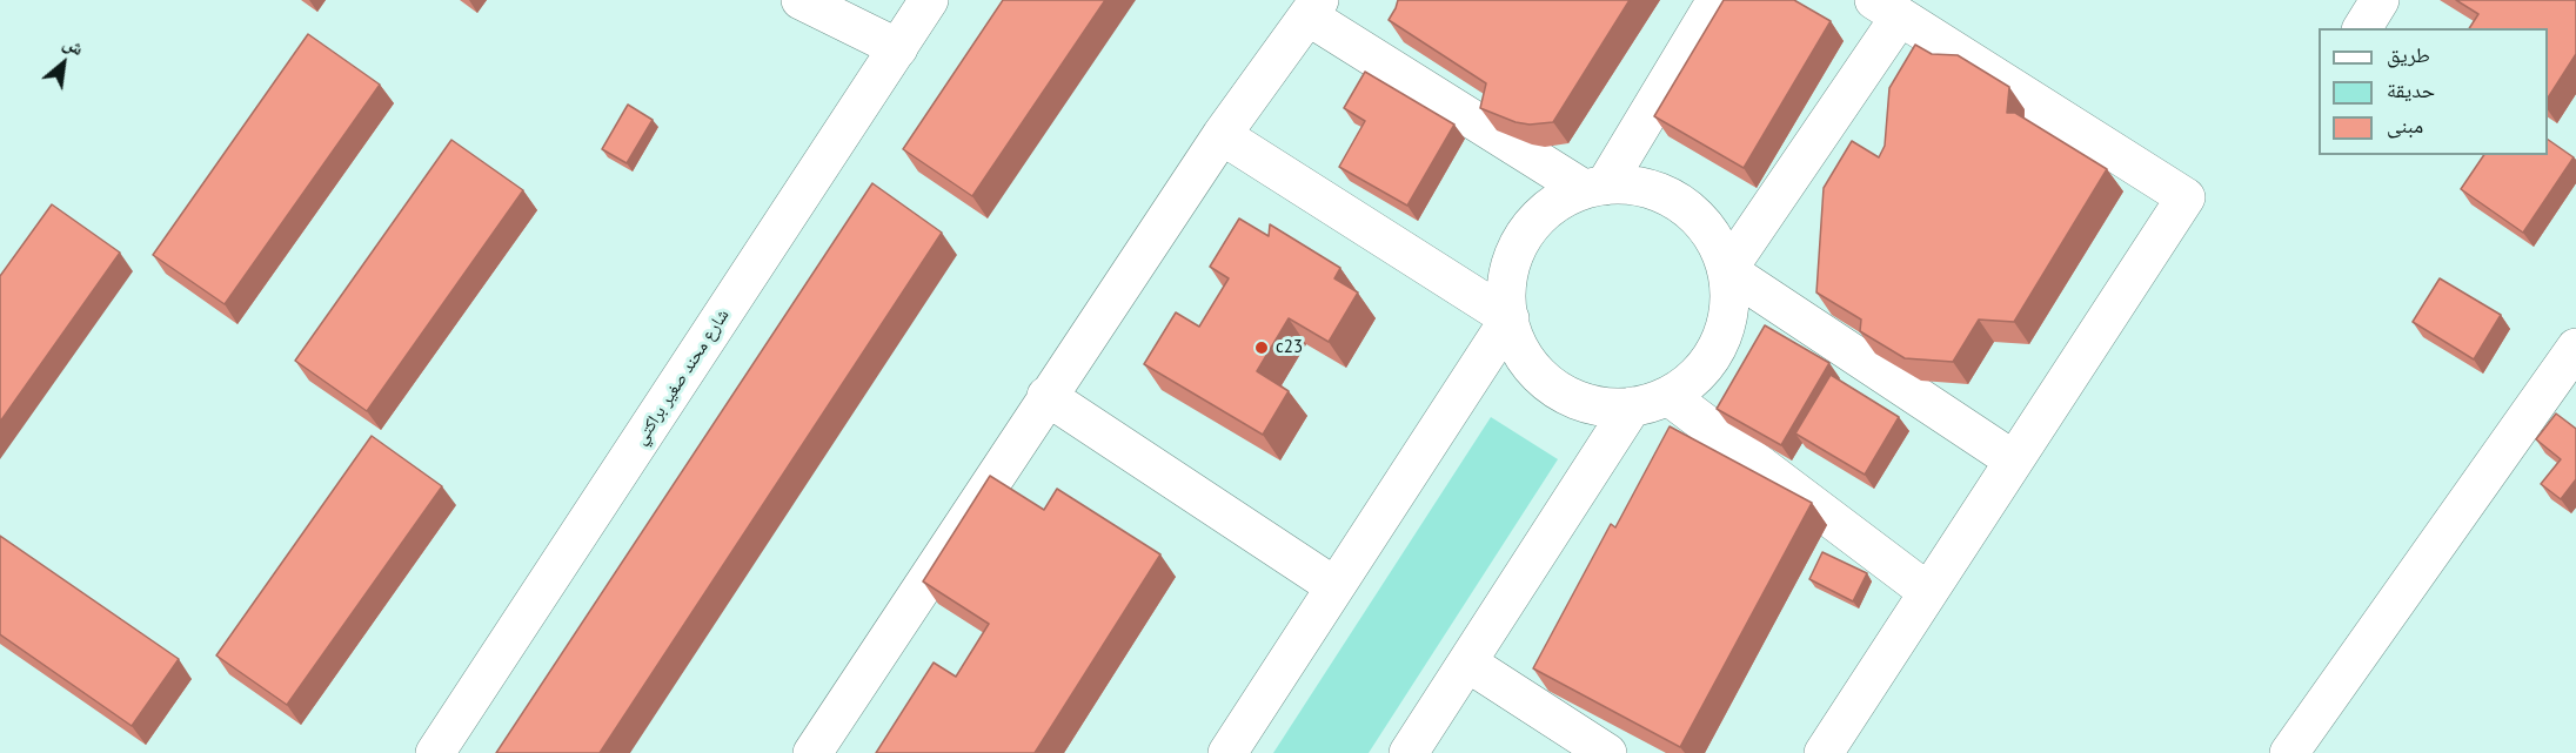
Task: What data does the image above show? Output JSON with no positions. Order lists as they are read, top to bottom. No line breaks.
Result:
{"streets":{"street":["شارع محند صغير براكتي"]},"places":["c23"],"legend":["طريق","حديقة","مبنى"],"north":"top right"}
